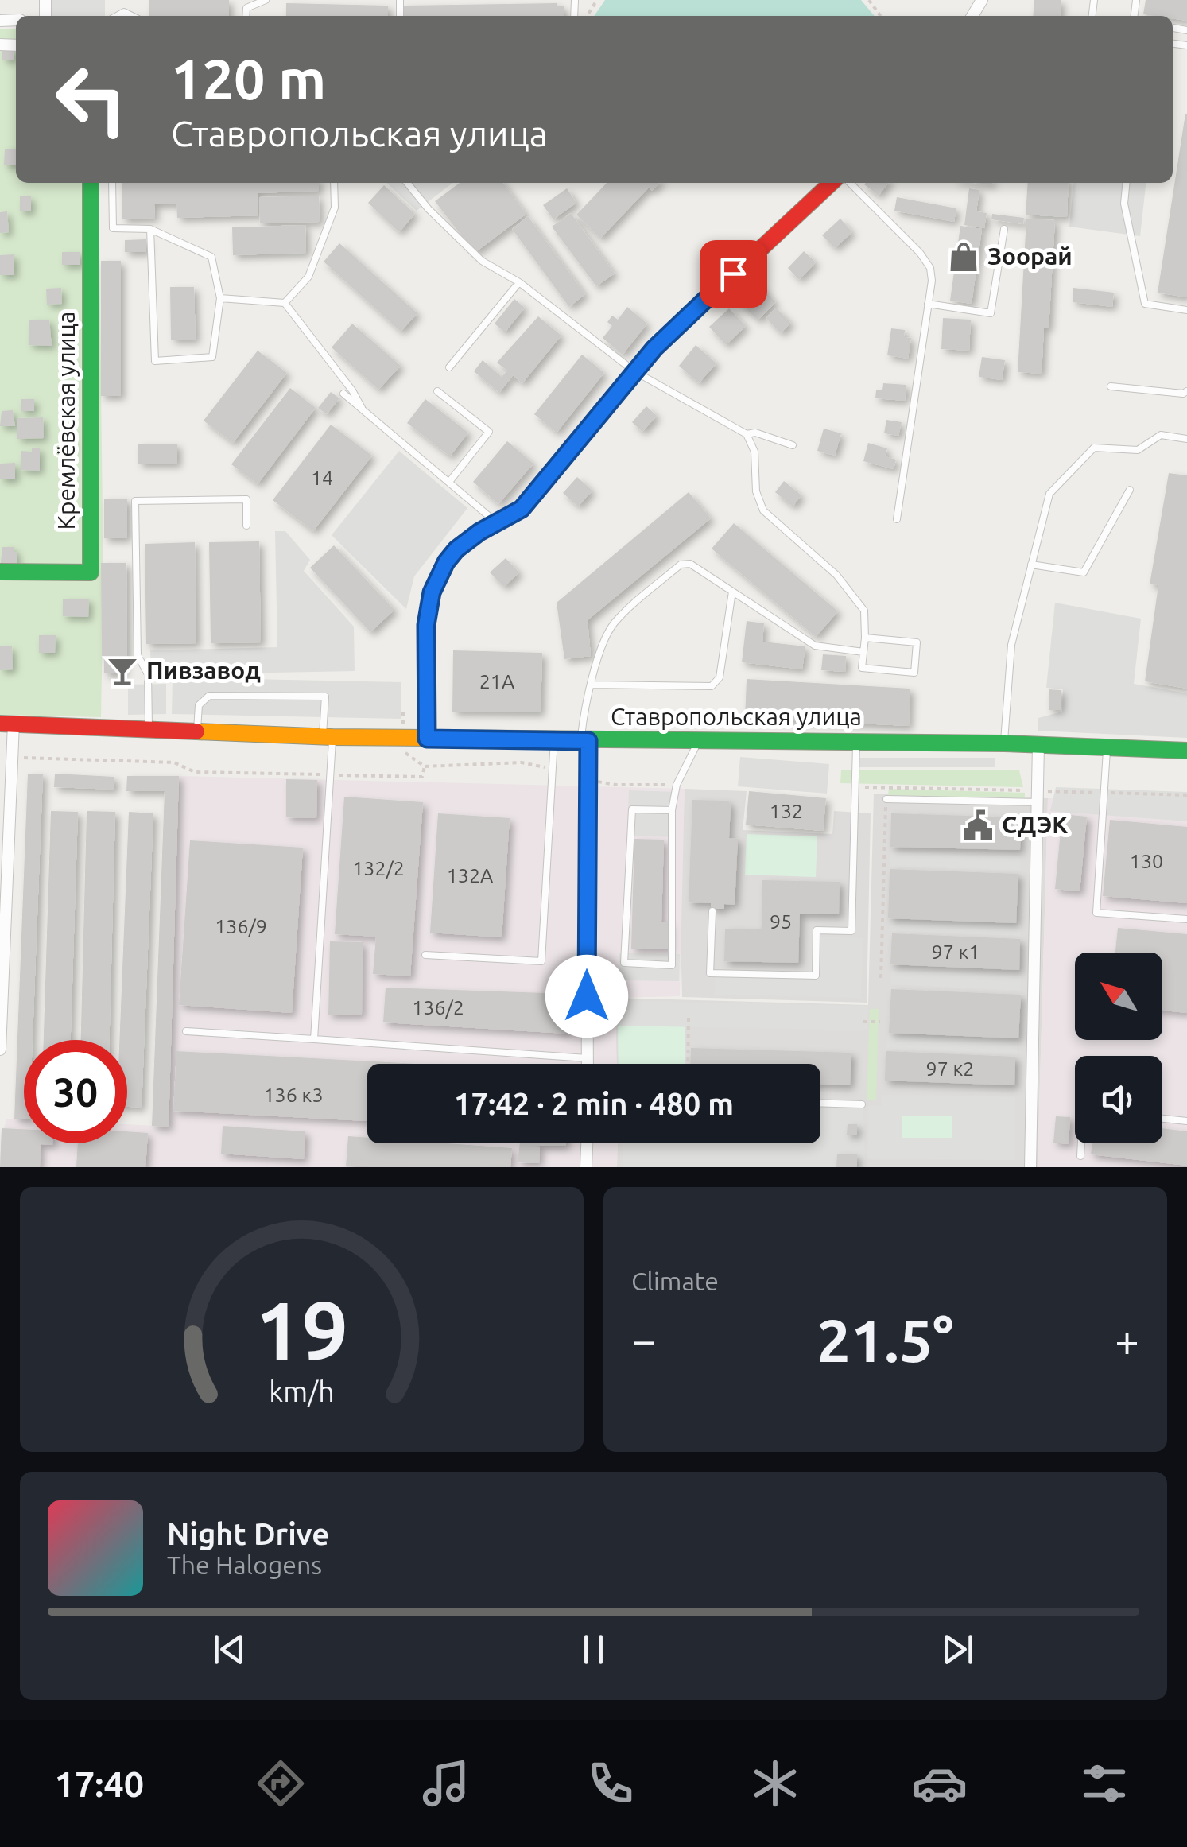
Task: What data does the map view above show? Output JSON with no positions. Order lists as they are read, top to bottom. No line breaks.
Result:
{"streets":{"street":["Кремлёвская улица","Ставропольская улица"]},"places":{"shop":["Зоорай"],"bar":["Пивзавод"],"public building":["СДЭК"]},"house_numbers":["14","21А","132","130","132/2","132А","95","136/9","97 к1","136/2","97 к2","136 к3"],"north":"top left","page":{"turn":["120 m","Ставропольская улица"],"limit":"30","trip":"17:42 · 2 min · 480 m","tile":"Climate","heat":["−","21.5°","+"],"song":["Night Drive","The Halogens"],"tabs":"17:40","gauge":["19","km/h"]}}
